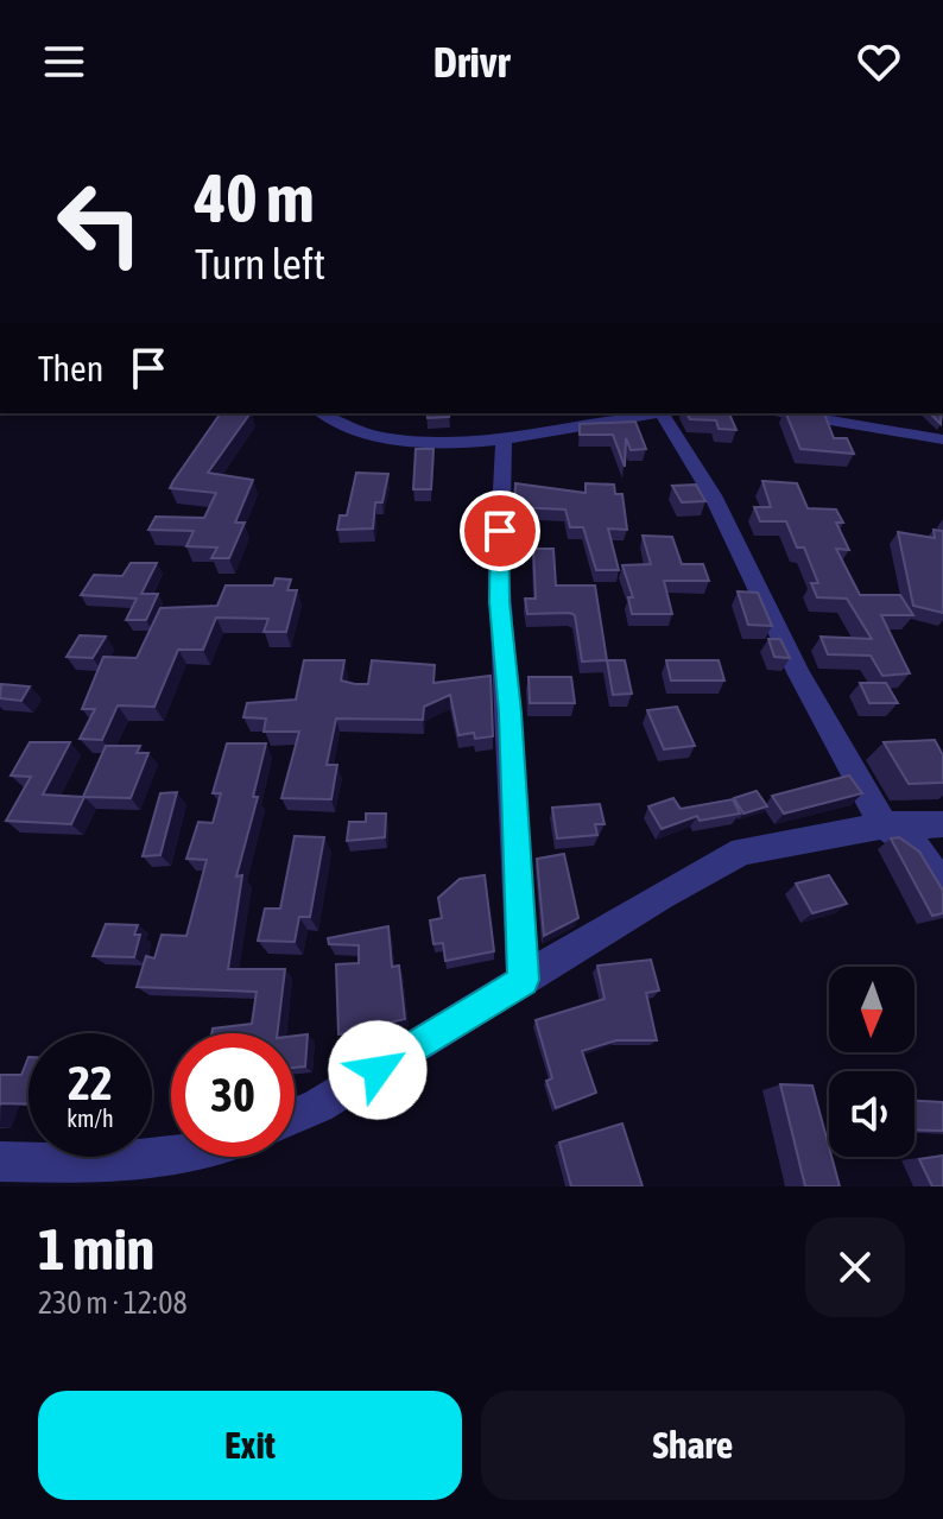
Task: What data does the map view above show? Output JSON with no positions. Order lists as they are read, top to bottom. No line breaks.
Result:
{"north":"bottom","page":{"header":"Drivr","turn":["40 m","Turn left"],"then":"Then","speed":"22 km/h","limit":"30","heading":["1 min","230 m · 12:08"],"buttons":["Exit","Share"]}}
